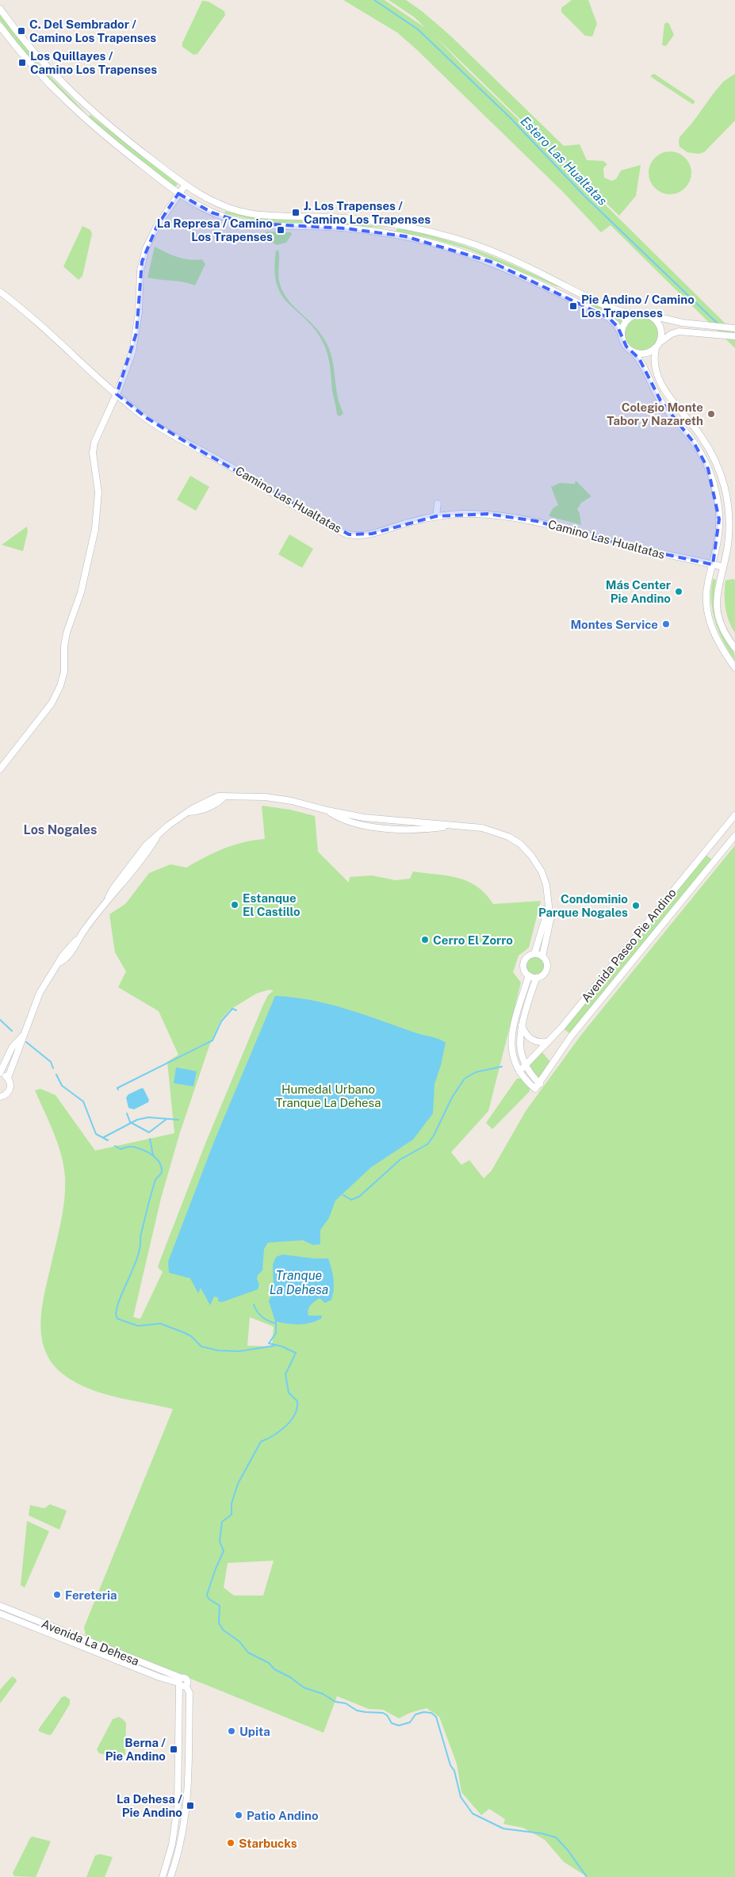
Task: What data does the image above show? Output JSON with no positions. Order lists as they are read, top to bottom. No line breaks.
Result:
{"streets":{"street":["Camino Las Hualtatas","Avenida Paseo Pie Andino","Avenida La Dehesa"]},"districts":["Los Nogales"],"water":["Estero Las Hualtatas","Tranque La Dehesa"],"parks":["Humedal Urbano Tranque La Dehesa"],"places":{"transit":["C. Del Sembrador / Camino Los Trapenses","Los Quillayes / Camino Los Trapenses","J. Los Trapenses / Camino Los Trapenses","La Represa / Camino Los Trapenses","Pie Andino / Camino Los Trapenses","Berna / Pie Andino","La Dehesa / Pie Andino"],"other":["Colegio Monte Tabor y Nazareth","Más Center Pie Andino","Montes Service","Estanque El Castillo","Condominio Parque Nogales","Cerro El Zorro","Fereteria","Upita","Patio Andino","Starbucks"]}}
